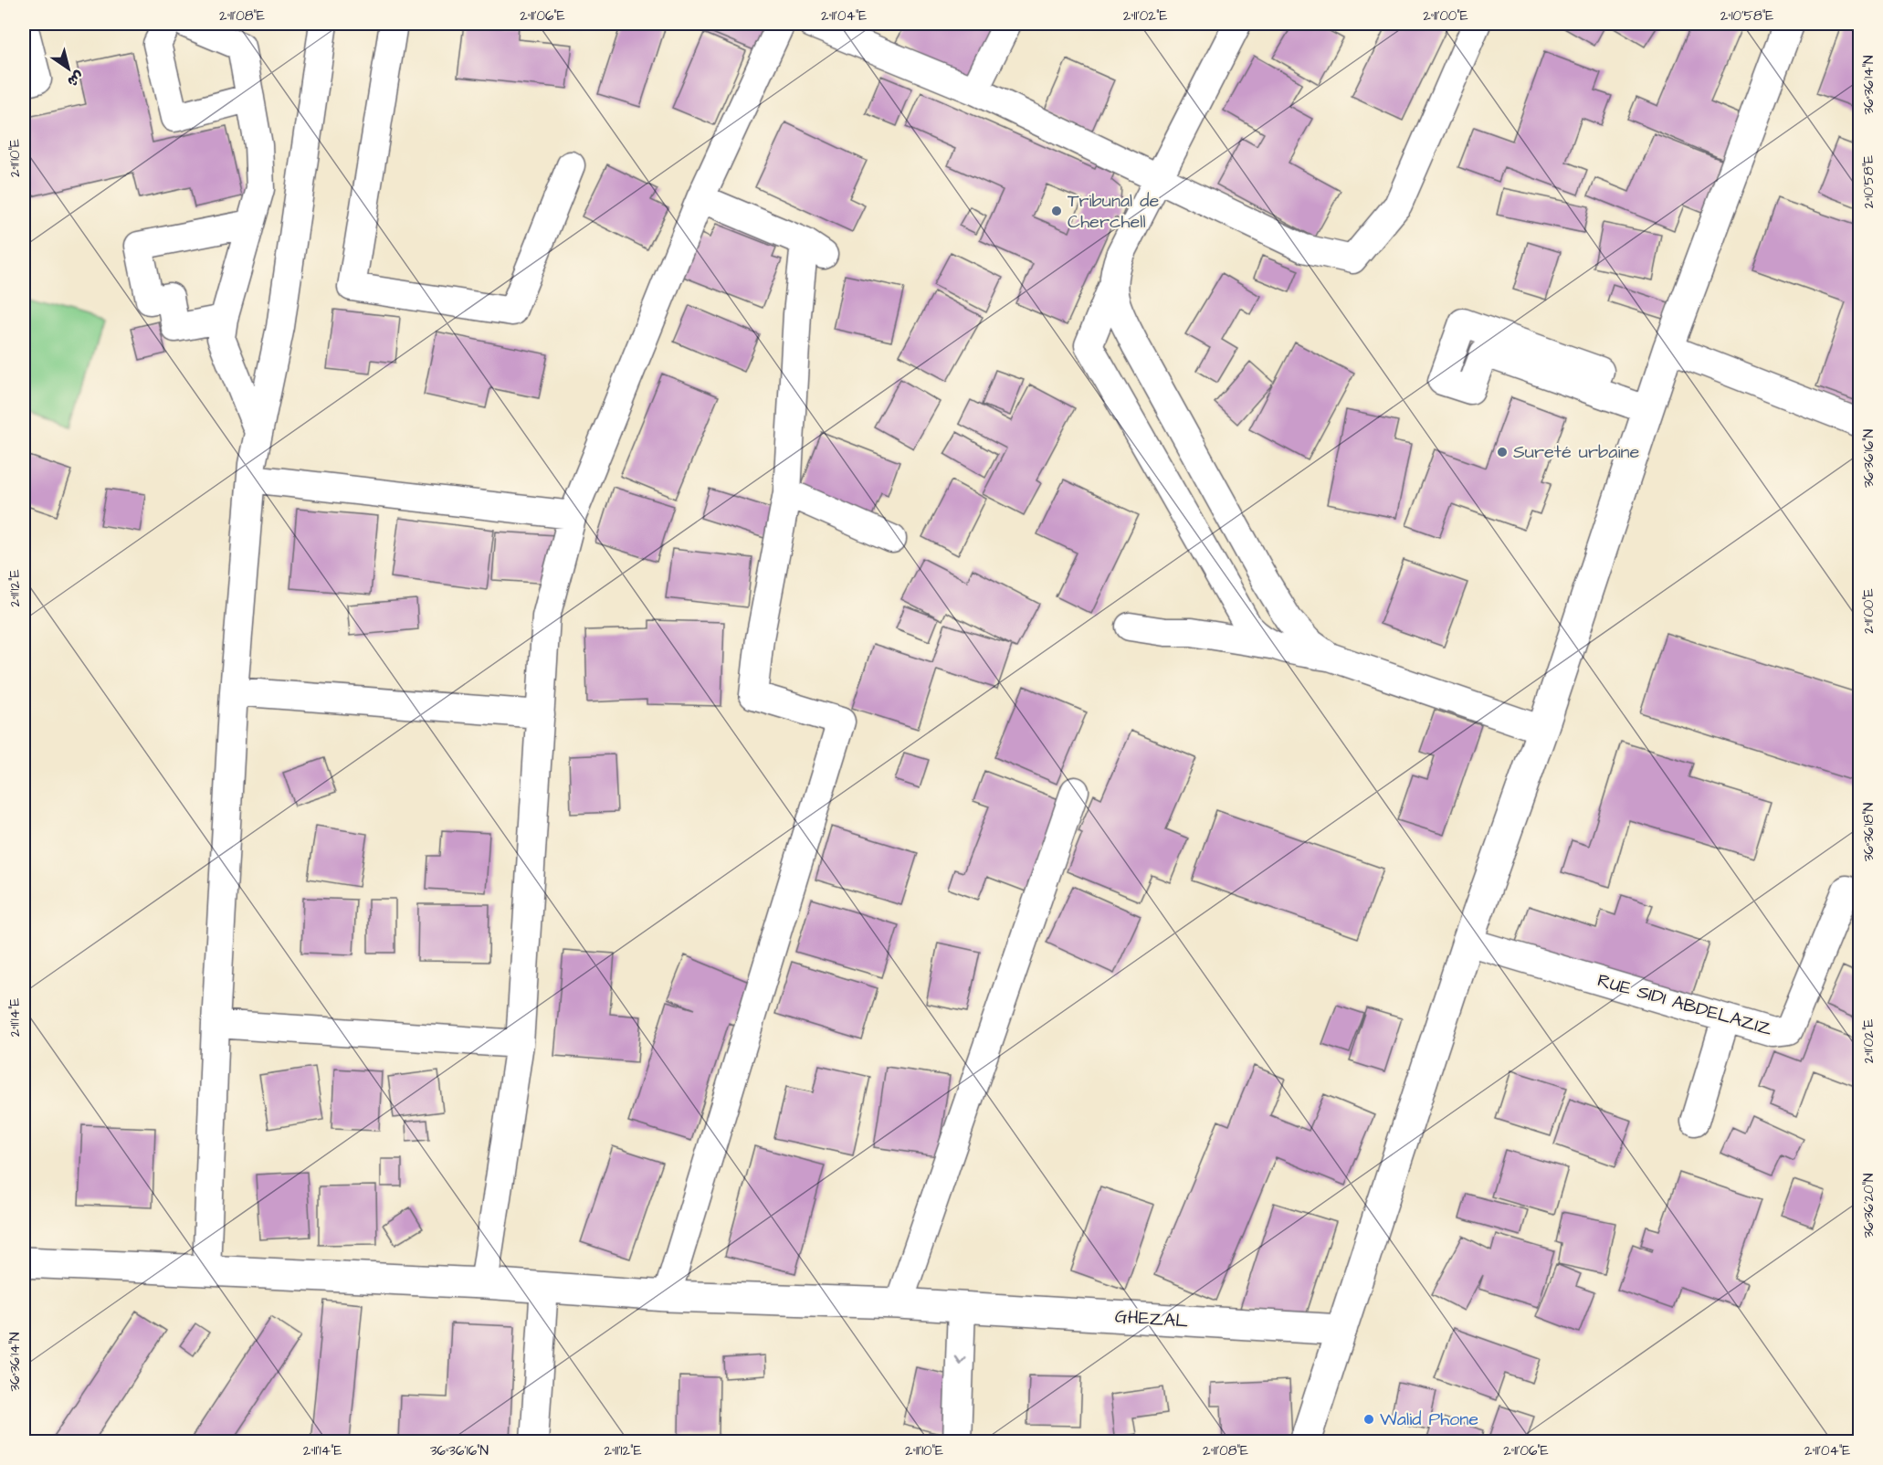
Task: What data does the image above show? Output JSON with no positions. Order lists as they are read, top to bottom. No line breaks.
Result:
{"streets":{"main road":["GHEZAL"],"street":["RUE SIDI ABDELAZIZ"]},"places":["Tribunal de Cherchell","Sureté urbaine","Walid Phone"],"north":"bottom right","coordinates":["2°11'08\"E","2°11'06\"E","2°11'04\"E","2°11'02\"E","2°11'00\"E","2°10'58\"E","36°36'14\"N","2°11'10\"E","36°36'16\"N","2°11'12\"E","36°36'18\"N","2°11'14\"E","36°36'20\"N"]}
